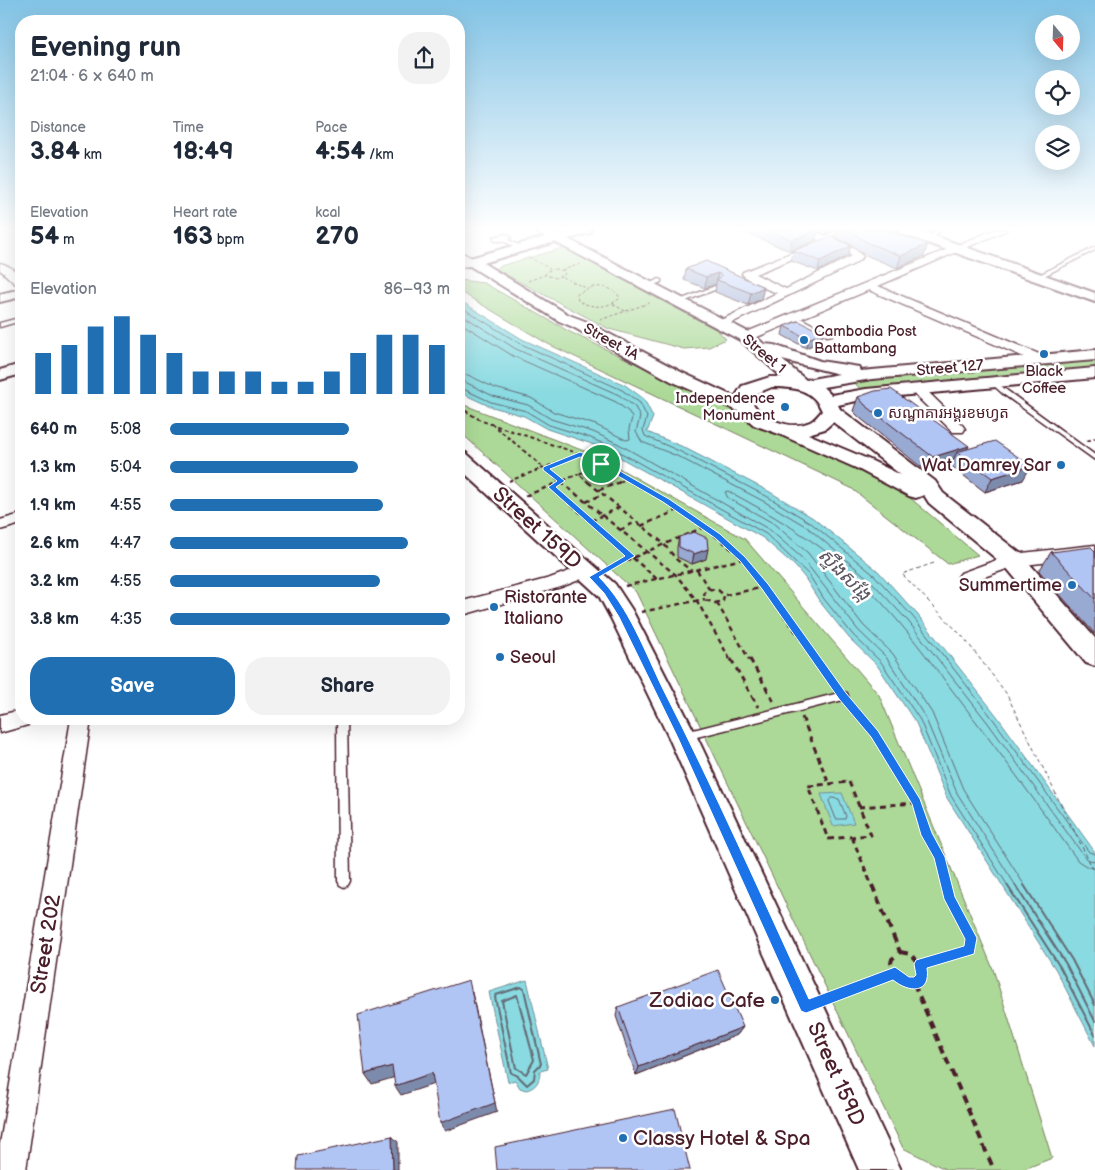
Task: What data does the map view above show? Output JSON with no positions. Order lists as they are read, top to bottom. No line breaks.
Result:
{"streets":{"street":["Street 1A","Street 1","Street 127","Street 159D","Street 202"]},"crossings":[["Street 1A","Street 127"],["Street 1","Street 127"]],"water":["ស្ទឹងសង្កែ"],"places":["Cambodia Post Battambang","Black Coffee","Independence Monument","សណ្ឋាគារអង្គរខមហ្វត","Wat Damrey Sar","Summertime","Ristorante Italiano","Seoul","Zodiac Cafe","Classy Hotel & Spa"],"north":"bottom","page":{"heading":["Evening run","21:04 · 6 × 640 m"],"stats":[["Distance","3.84 km"],["Time","18:49"],["Pace","4:54 /km"],["Elevation","54 m"],["Heart rate","163 bpm"],["kcal","270"]],"chart":["Elevation","86–93 m"],"list":[{"name":"640 m","note":"5:08"},{"name":"1.3 km","note":"5:04"},{"name":"1.9 km","note":"4:55"},{"name":"2.6 km","note":"4:47"},{"name":"3.2 km","note":"4:55"},{"name":"3.8 km","note":"4:35"}],"buttons":["Save","Share"]}}
